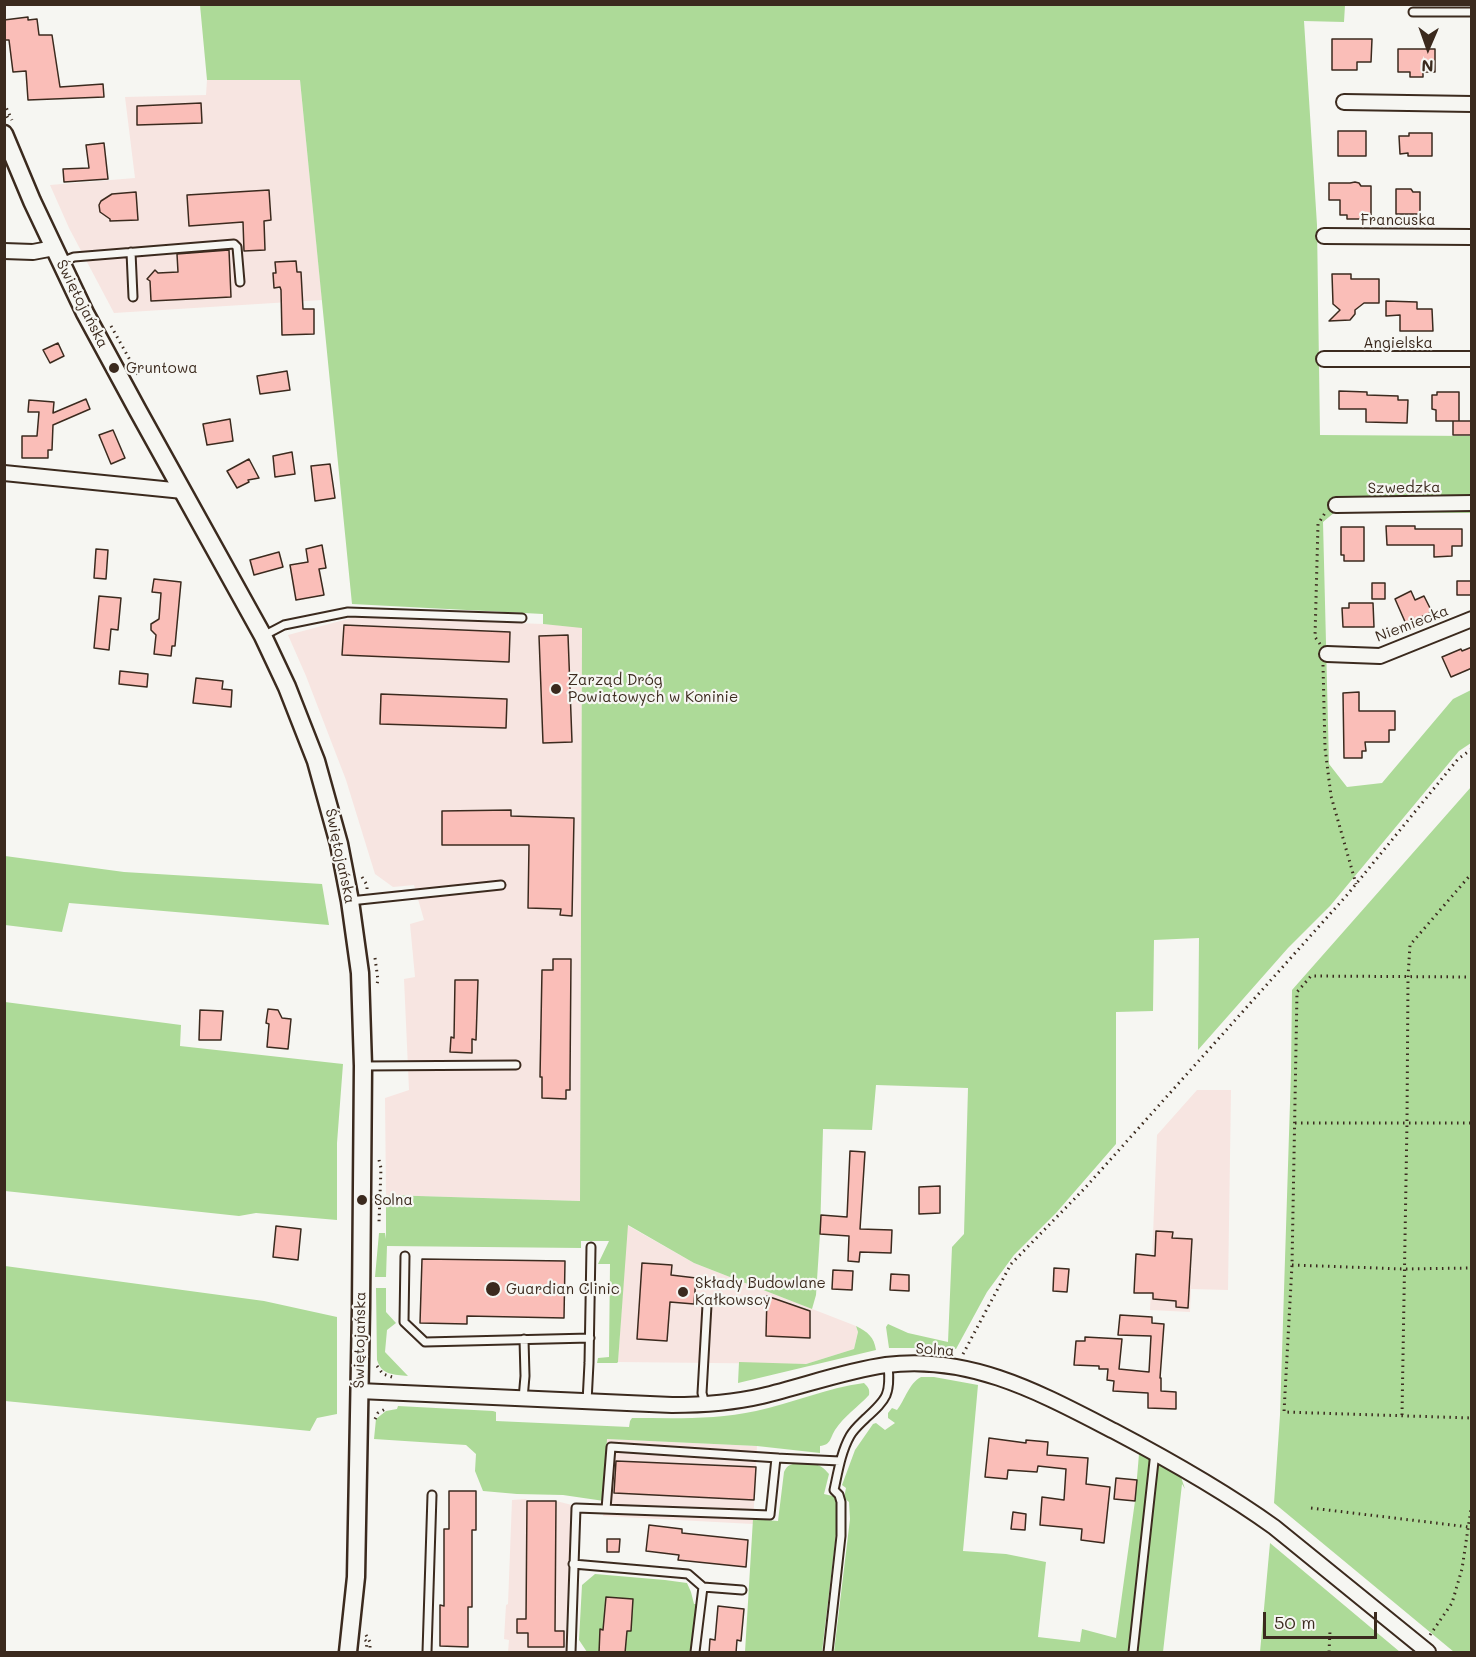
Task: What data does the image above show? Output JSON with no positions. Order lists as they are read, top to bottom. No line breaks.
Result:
{"streets":{"street":["Francuska","Świętojańska","Angielska","Szwedzka","Niemiecka","Solna"]},"crossings":[["Świętojańska","Solna"]],"places":["Gruntowa","Zarząd Dróg Powiatowych w Koninie","Solna","Guardian Clinic","Składy Budowlane Kałkowscy"],"scale_bar":"50 m","north":"bottom"}
